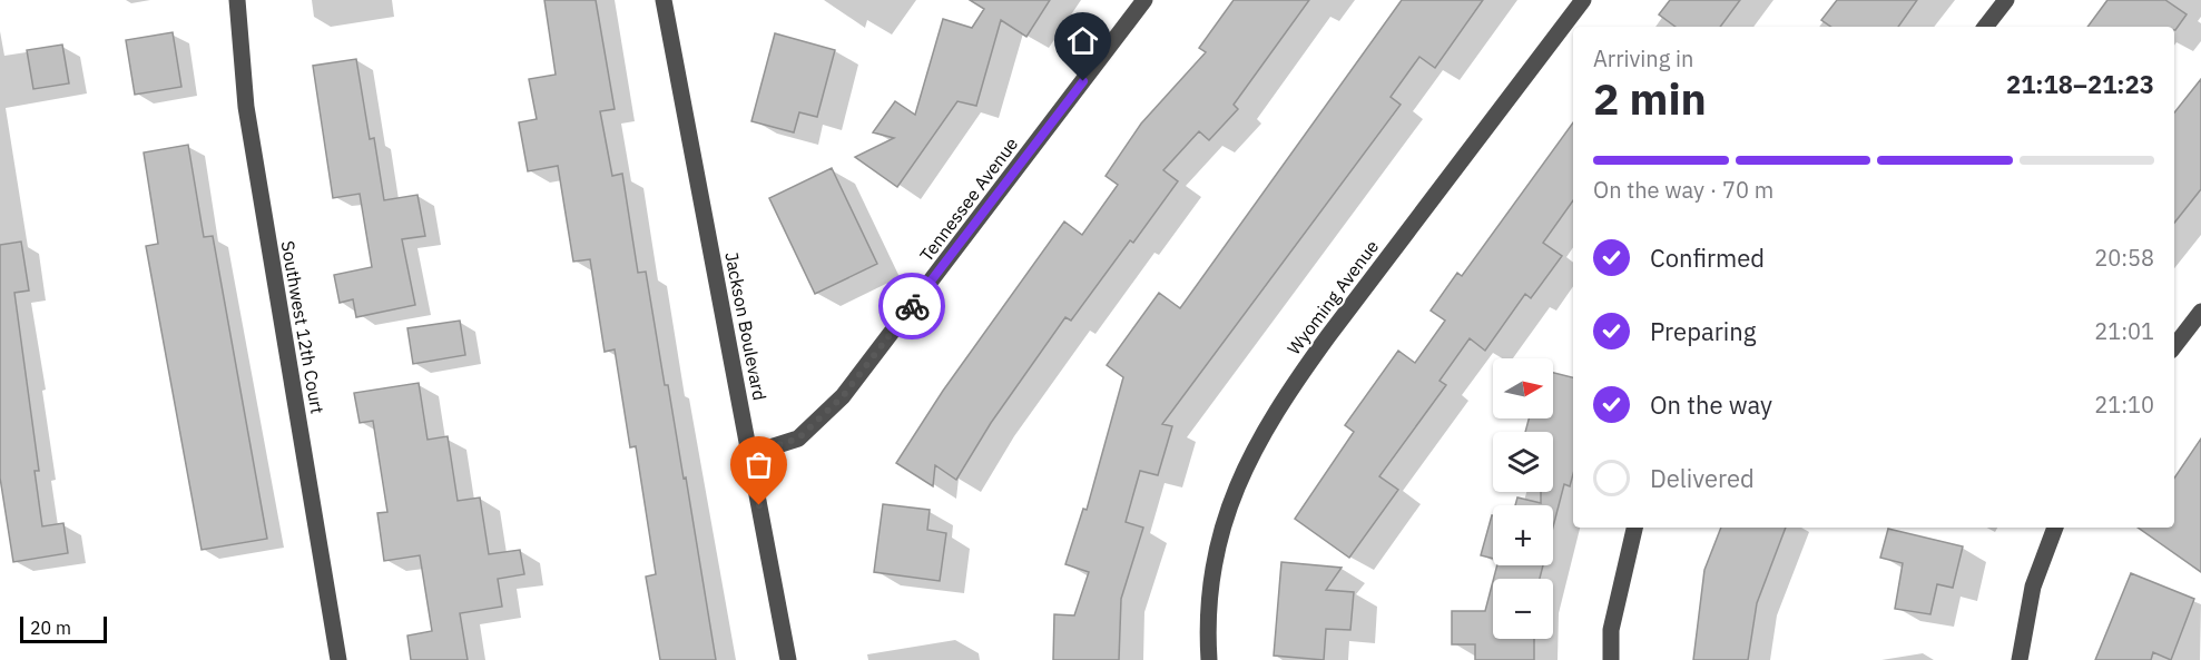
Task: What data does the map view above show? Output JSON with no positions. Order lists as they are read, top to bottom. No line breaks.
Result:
{"streets":{"street":["Tennessee Avenue","Wyoming Avenue","Jackson Boulevard","Southwest 12th Court"]},"crossings":[["Tennessee Avenue","Jackson Boulevard"]],"scale_bar":"20 m","north":"right","page":{"heading":["2 min","Arriving in","21:18–21:23"],"bar":"On the way · 70 m","list":[["Confirmed","20:58"],["Preparing","21:01"],["On the way","21:10"],"Delivered"],"map_buttons":["+","−"],"scale":"20 m"}}
